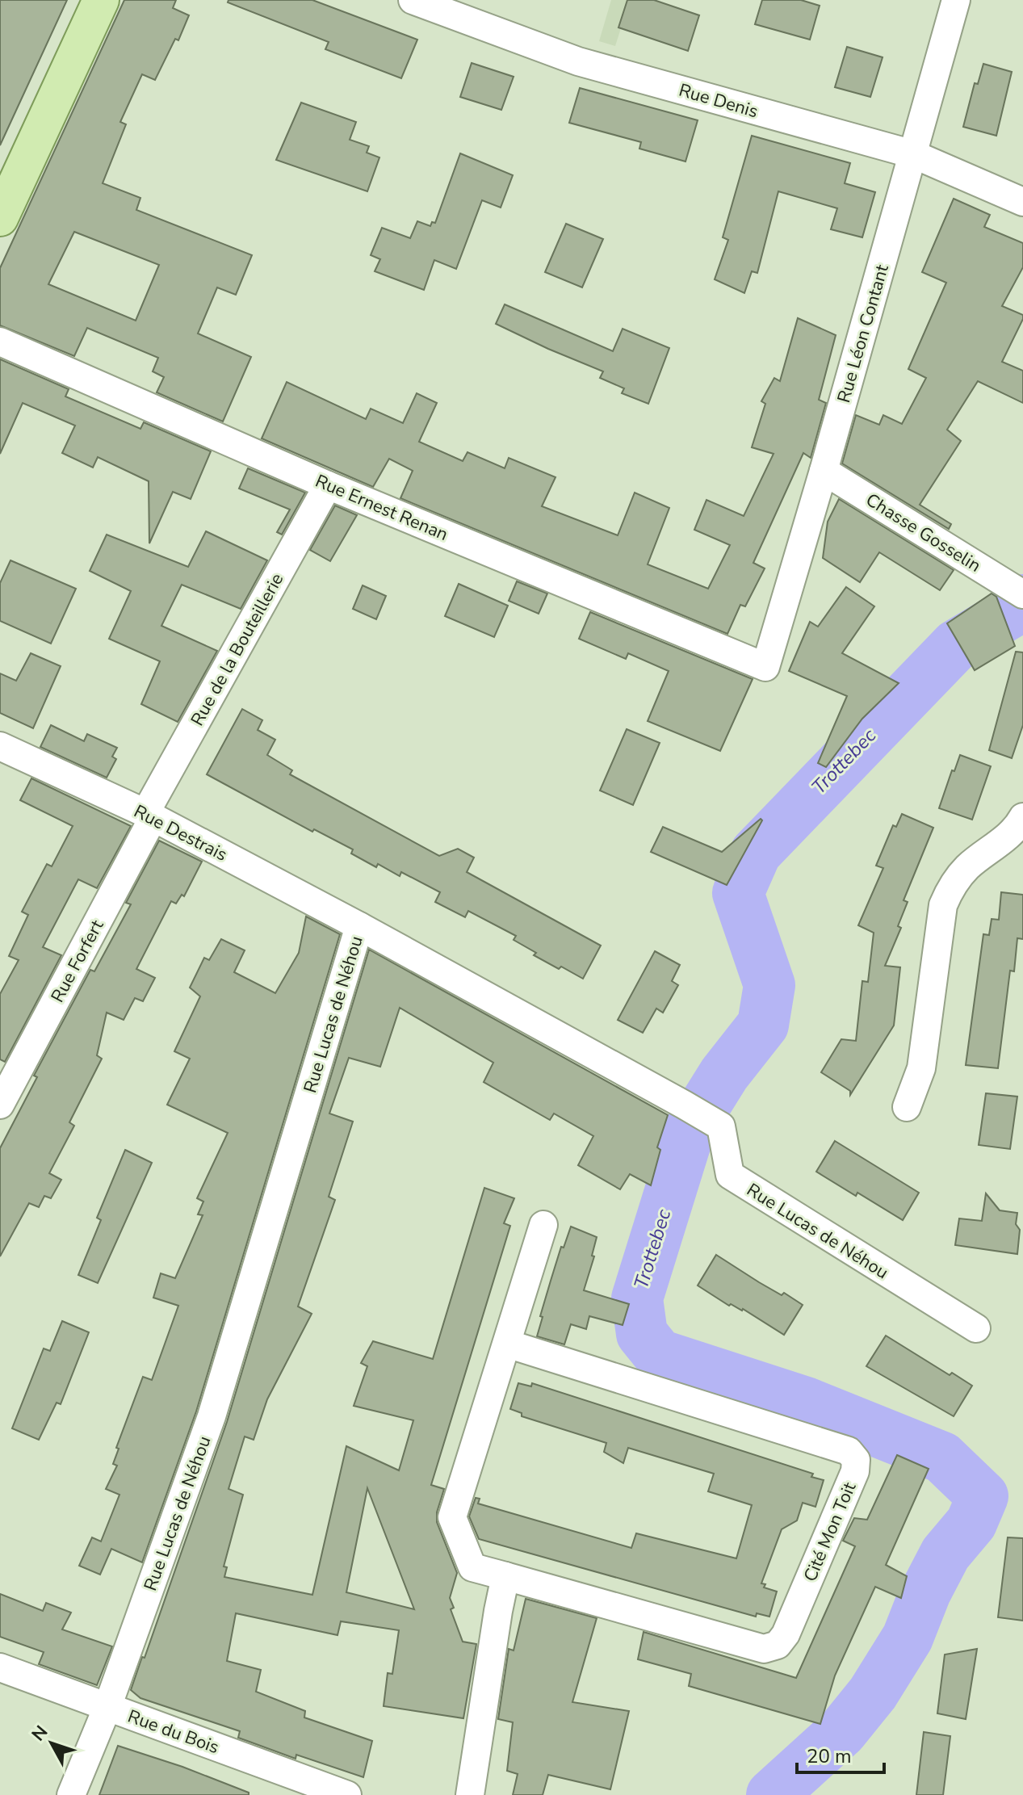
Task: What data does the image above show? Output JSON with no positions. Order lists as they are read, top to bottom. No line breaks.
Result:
{"streets":{"street":["Rue Denis","Rue Léon Contant","Rue Ernest Renan","Chasse Gosselin","Rue de la Bouteillerie","Rue Destrais","Rue Forfert","Rue Lucas de Néhou","Cité Mon Toit","Rue du Bois"]},"crossings":[["Rue Denis","Rue Léon Contant"],["Rue Léon Contant","Rue Ernest Renan"],["Rue Léon Contant","Chasse Gosselin"],["Rue Ernest Renan","Rue de la Bouteillerie"],["Rue de la Bouteillerie","Rue Destrais"],["Rue de la Bouteillerie","Rue Forfert"],["Rue Destrais","Rue Forfert"],["Rue Destrais","Rue Lucas de Néhou"],["Rue Lucas de Néhou","Rue du Bois"]],"water":["Trottebec"],"scale_bar":"20 m","north":"top left"}
